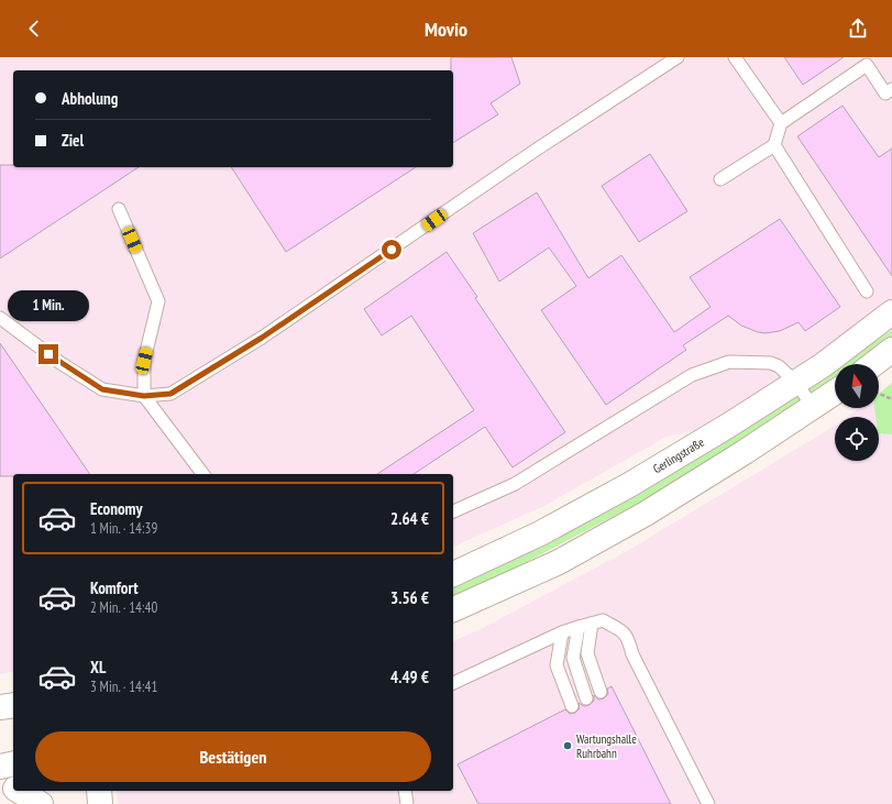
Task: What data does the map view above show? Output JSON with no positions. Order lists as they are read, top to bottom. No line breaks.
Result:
{"streets":{"main road":["Gerlingstraße"]},"places":["Wartungshalle Ruhrbahn"],"north":"top","page":{"header":"Movio","banner":["Abholung","Ziel"],"bubble":"1 Min.","list":[{"name":"Economy","note":"1 Min. · 14:39","value":"2.64 €"},{"name":"Komfort","note":"2 Min. · 14:40","value":"3.56 €"},{"name":"XL","note":"3 Min. · 14:41","value":"4.49 €"}],"buttons":"Bestätigen"}}
